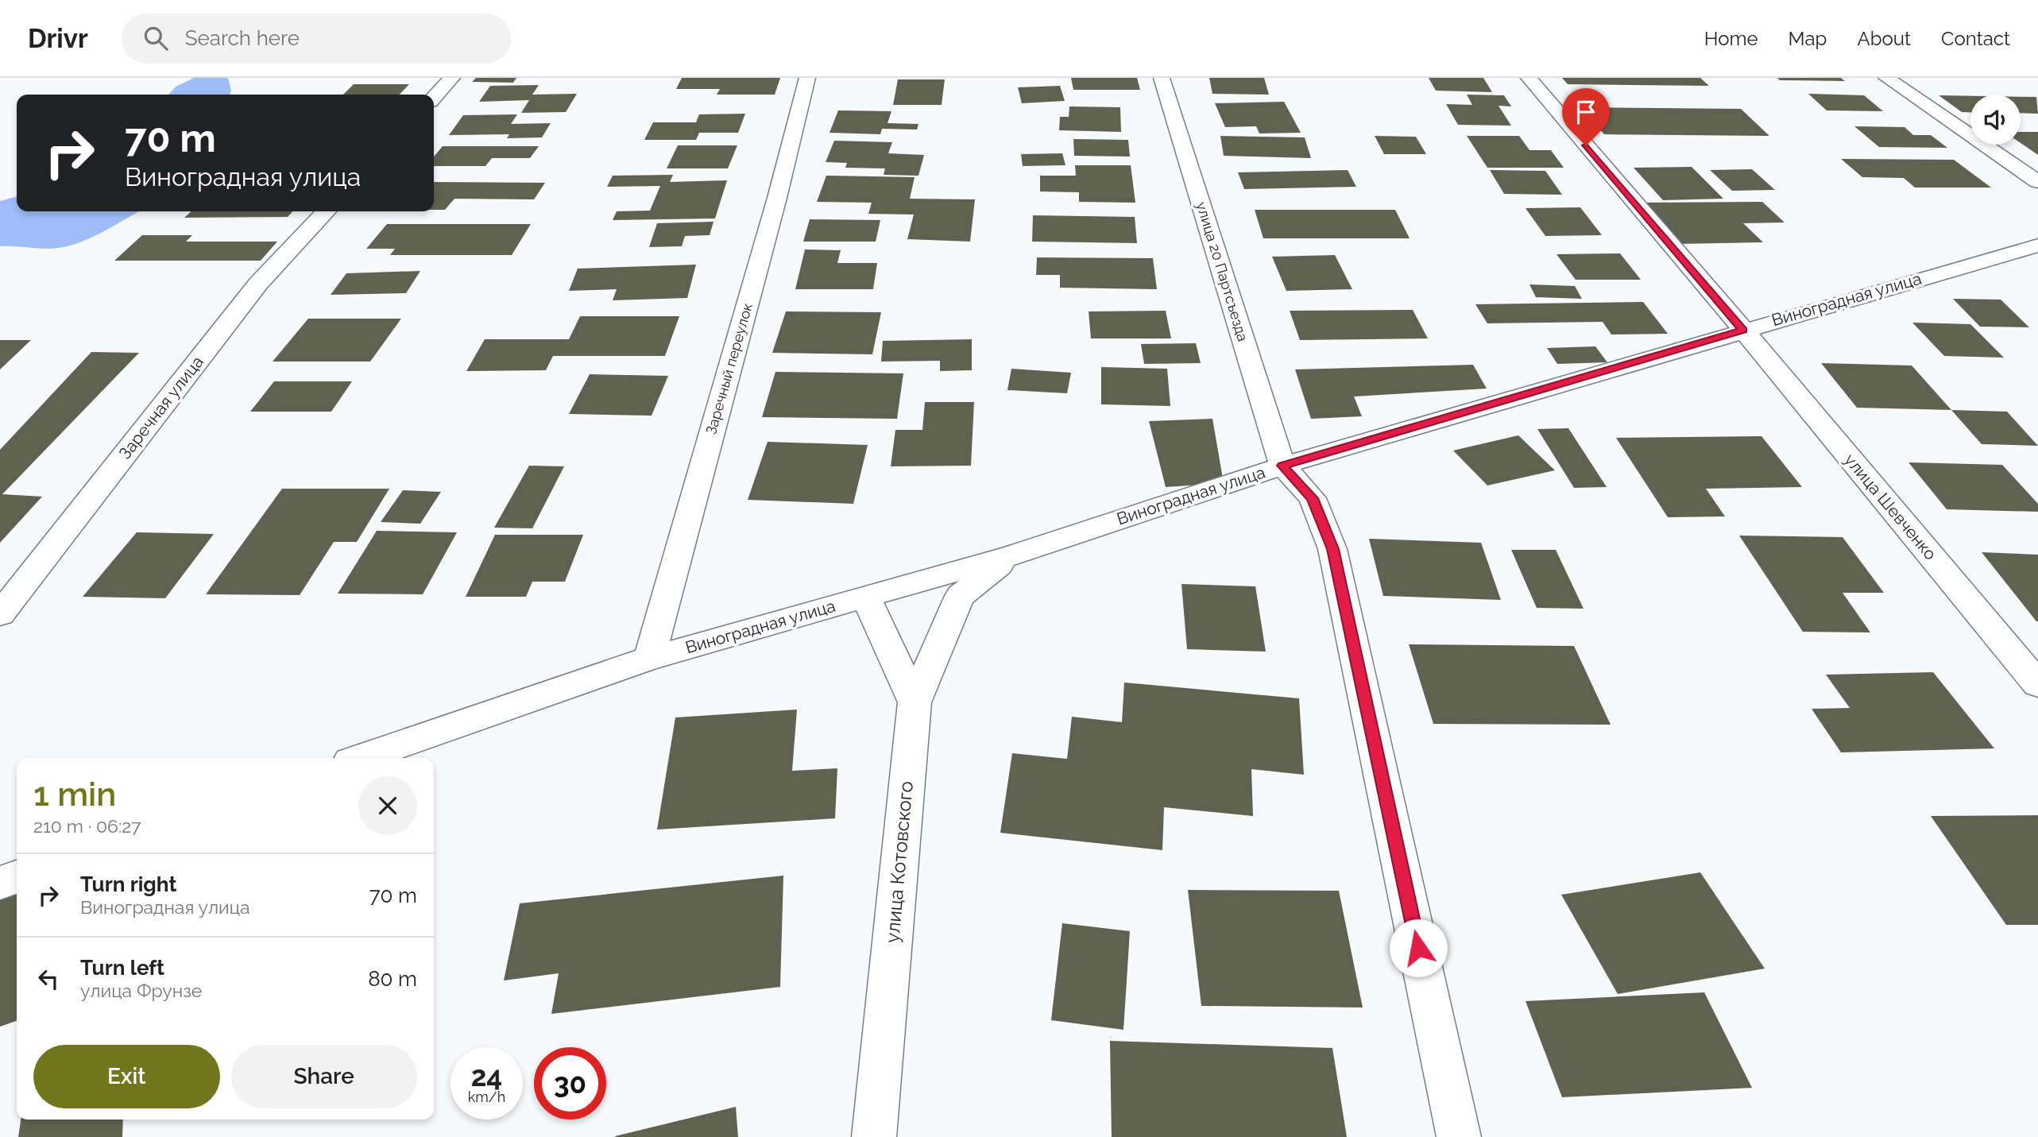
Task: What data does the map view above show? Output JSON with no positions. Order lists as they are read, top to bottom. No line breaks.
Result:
{"streets":{"street":["улица 20 Партсъезда","Виноградная улица","Заречный переулок","Заречная улица","улица Шевченко","улица Котовского"]},"crossings":[["улица 20 Партсъезда","Виноградная улица"],["Виноградная улица","Заречный переулок"],["Виноградная улица","улица Шевченко"]],"page":{"header":"Drivr","search":"Search here","nav":["Home","Map","About","Contact"],"turn":["70 m","Виноградная улица"],"heading":["1 min","210 m · 06:27"],"list":[{"name":"Turn right","note":"Виноградная улица","value":"70 m"},{"name":"Turn left","note":"улица Фрунзе","value":"80 m"}],"buttons":["Exit","Share"],"speed":"24 km/h","limit":"30"}}
